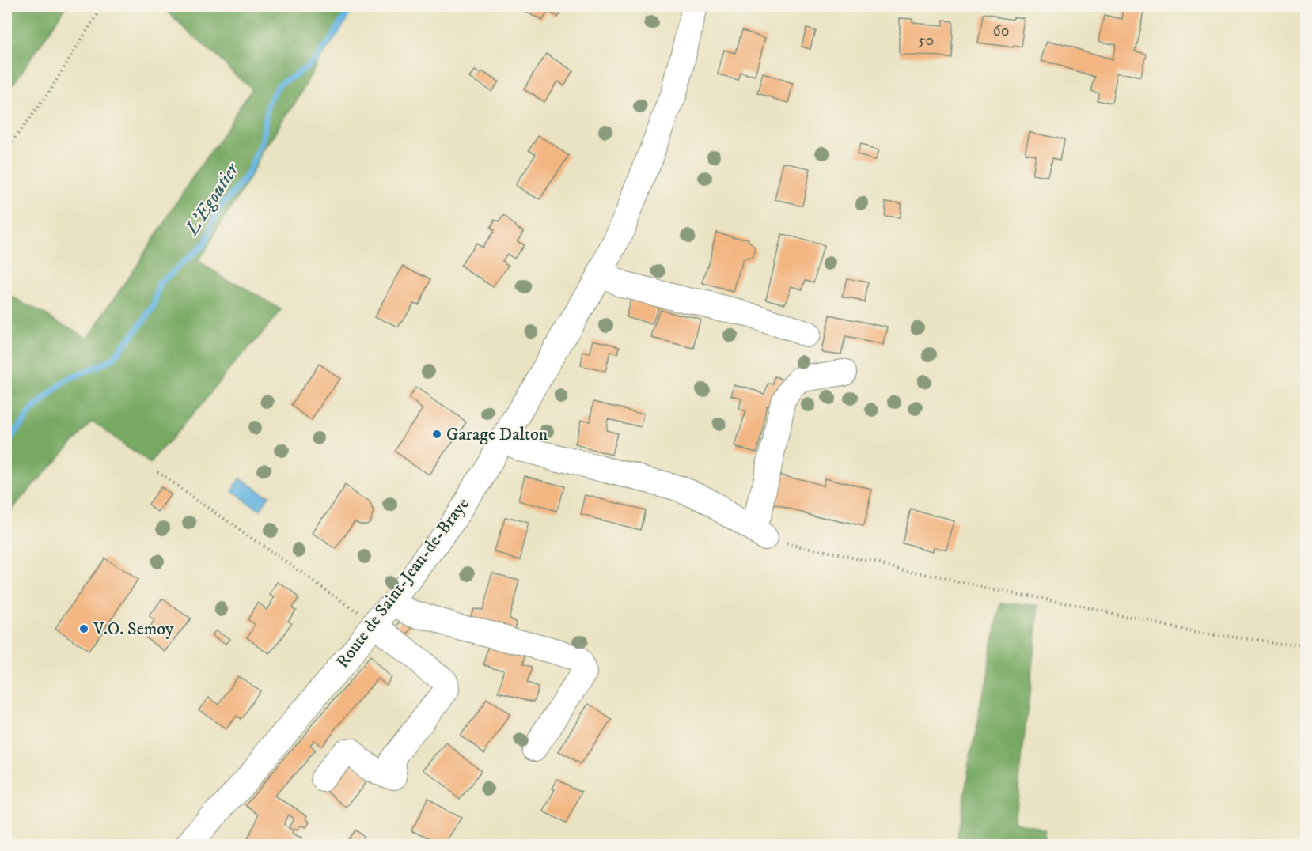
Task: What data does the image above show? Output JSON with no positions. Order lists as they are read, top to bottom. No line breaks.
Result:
{"streets":{"street":["Route de Saint-Jean-de-Braye"]},"water":["L'Egoutier"],"places":["Garage Dalton","V.O. Semoy"],"house_numbers":["60","50"]}
